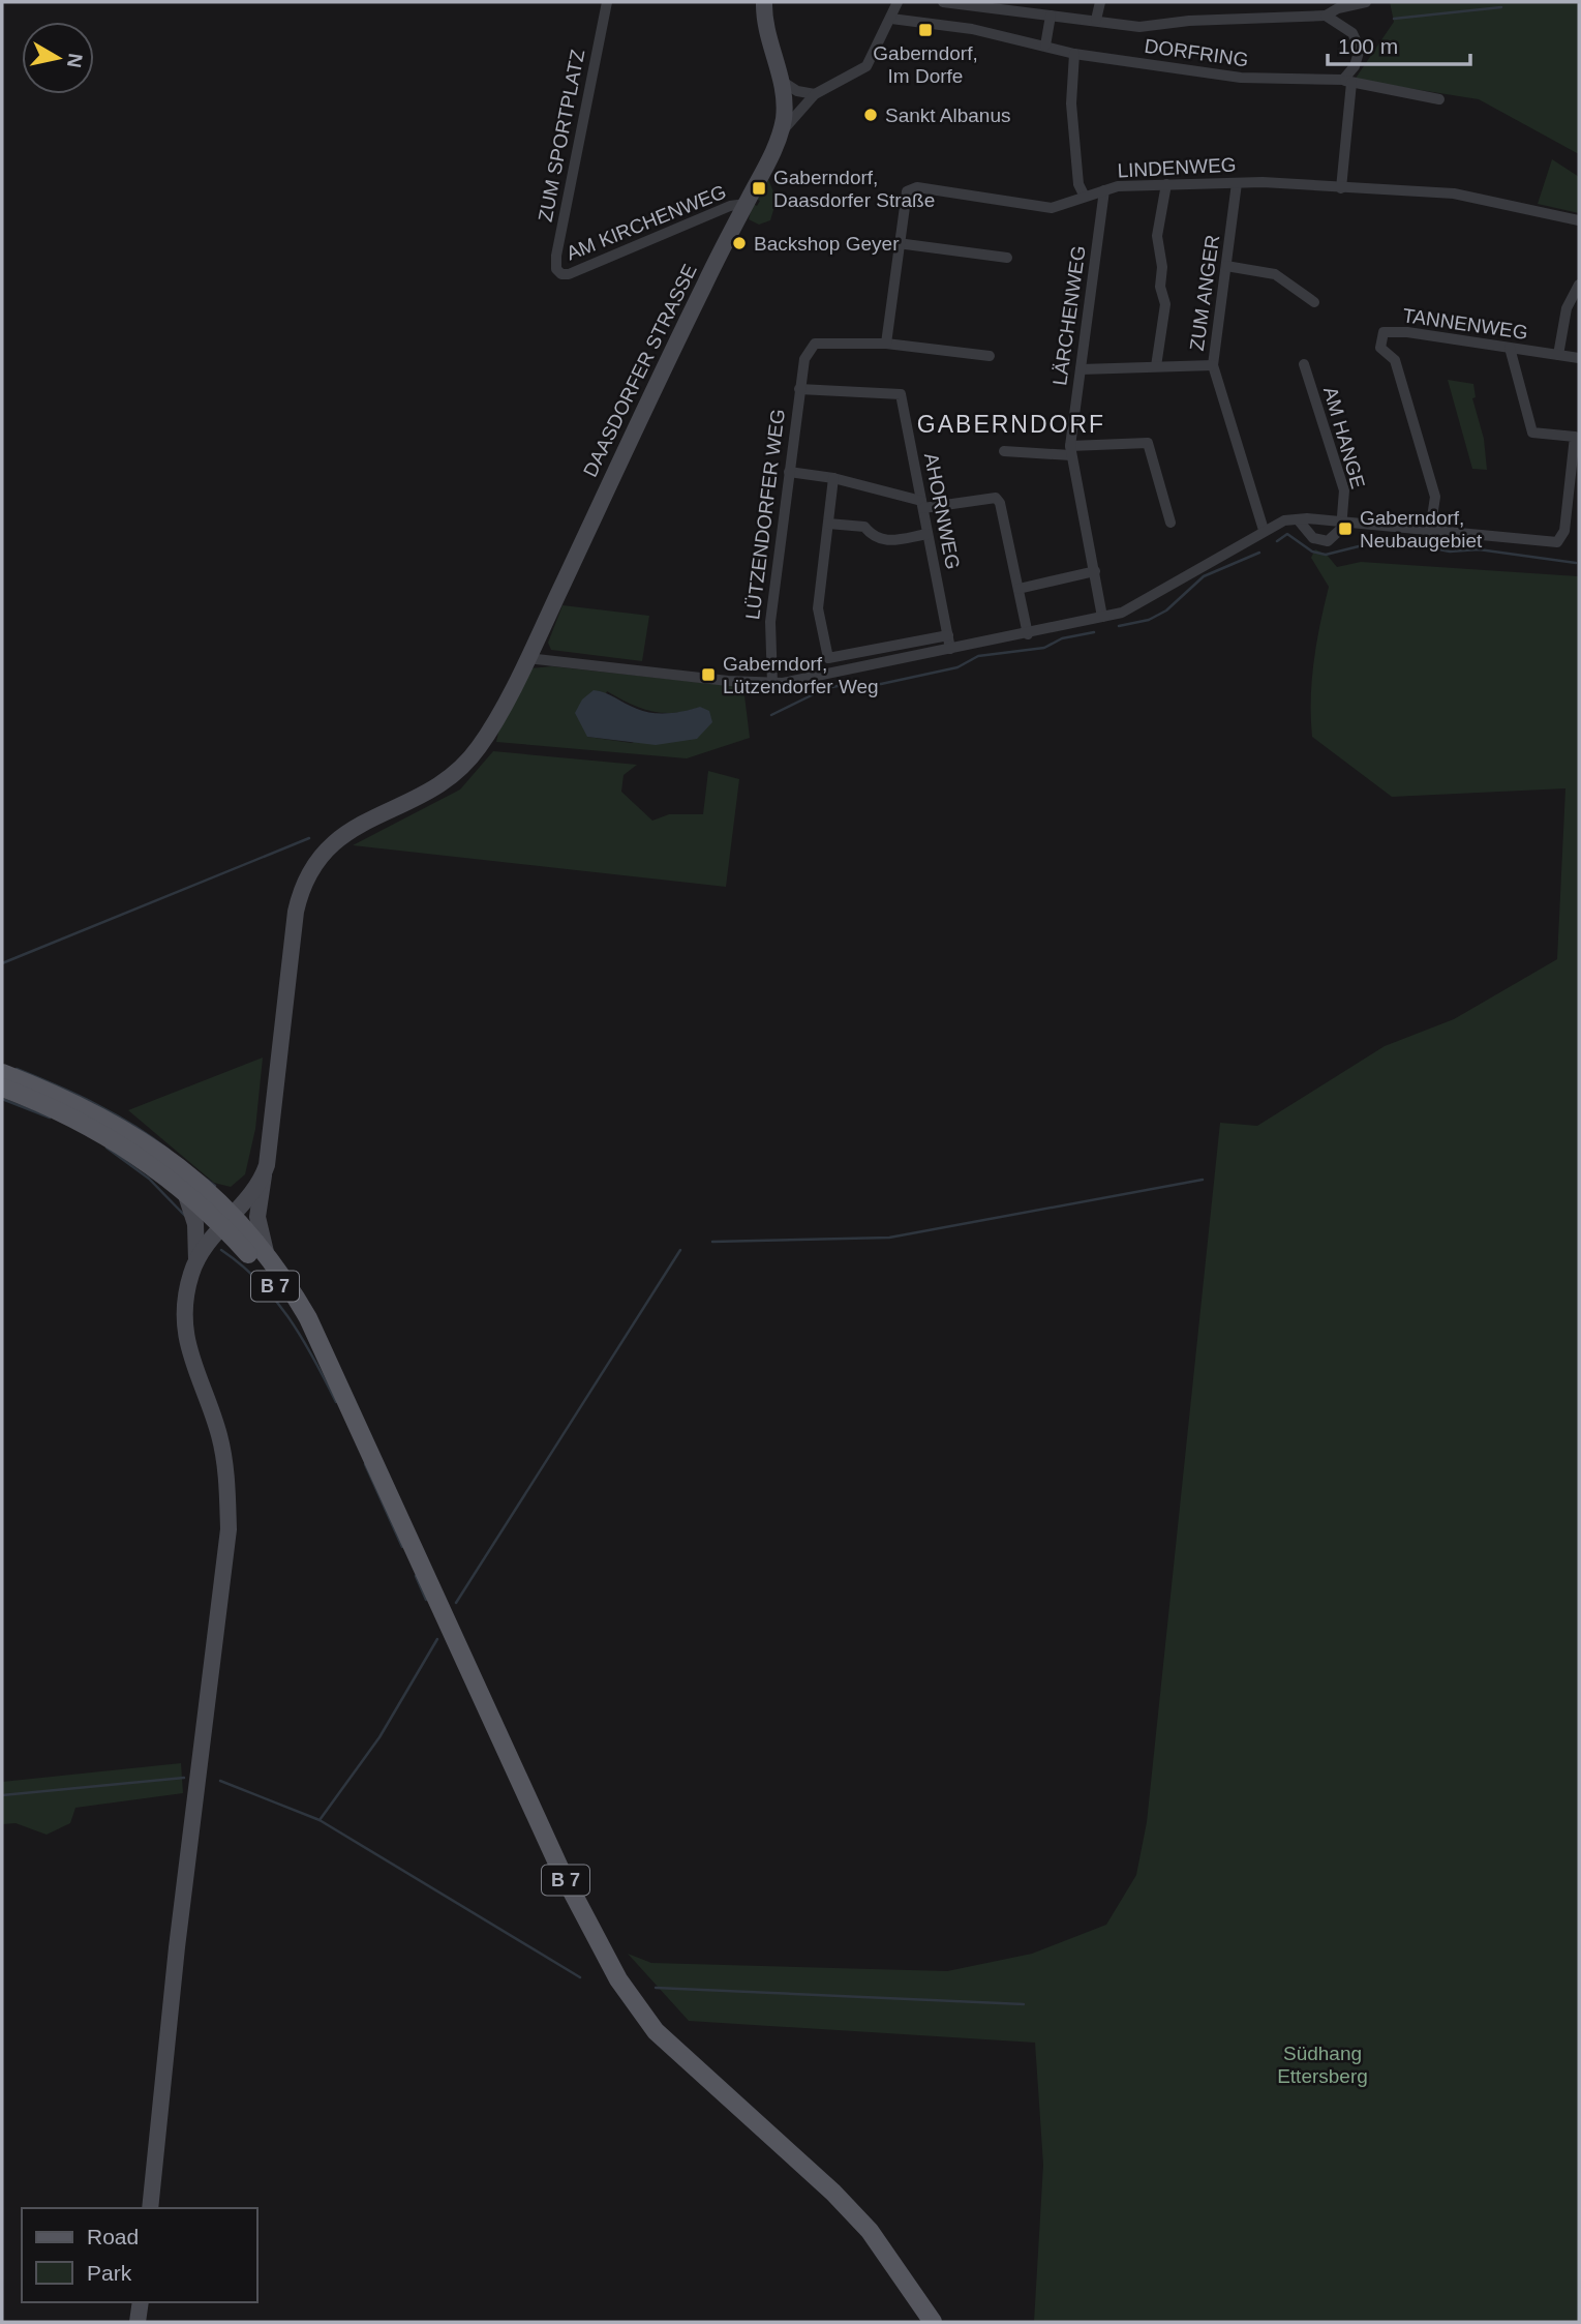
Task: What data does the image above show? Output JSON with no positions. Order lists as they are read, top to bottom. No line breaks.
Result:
{"streets":{"main road":["B 7"],"street":["DORFRING","ZUM SPORTPLATZ","LINDENWEG","AM KIRCHENWEG","ZUM ANGER","LÄRCHENWEG","TANNENWEG","DAASDORFER STRASSE","AM HANGE","AHORNWEG","LÜTZENDORFER WEG"]},"crossings":[["ZUM SPORTPLATZ","AM KIRCHENWEG"],["LINDENWEG","ZUM ANGER"],["LINDENWEG","LÄRCHENWEG"],["LINDENWEG","LÜTZENDORFER WEG"],["AM KIRCHENWEG","DAASDORFER STRASSE"],["DAASDORFER STRASSE","B 7"],["AHORNWEG","LÜTZENDORFER WEG"]],"districts":["GABERNDORF"],"parks":["Südhang Ettersberg"],"places":{"transit":["Gaberndorf, Im Dorfe","Gaberndorf, Daasdorfer Straße","Gaberndorf, Neubaugebiet","Gaberndorf, Lützendorfer Weg"],"other":["Sankt Albanus","Backshop Geyer"]},"legend":["Road","Park"],"scale_bar":"100 m","north":"right"}
